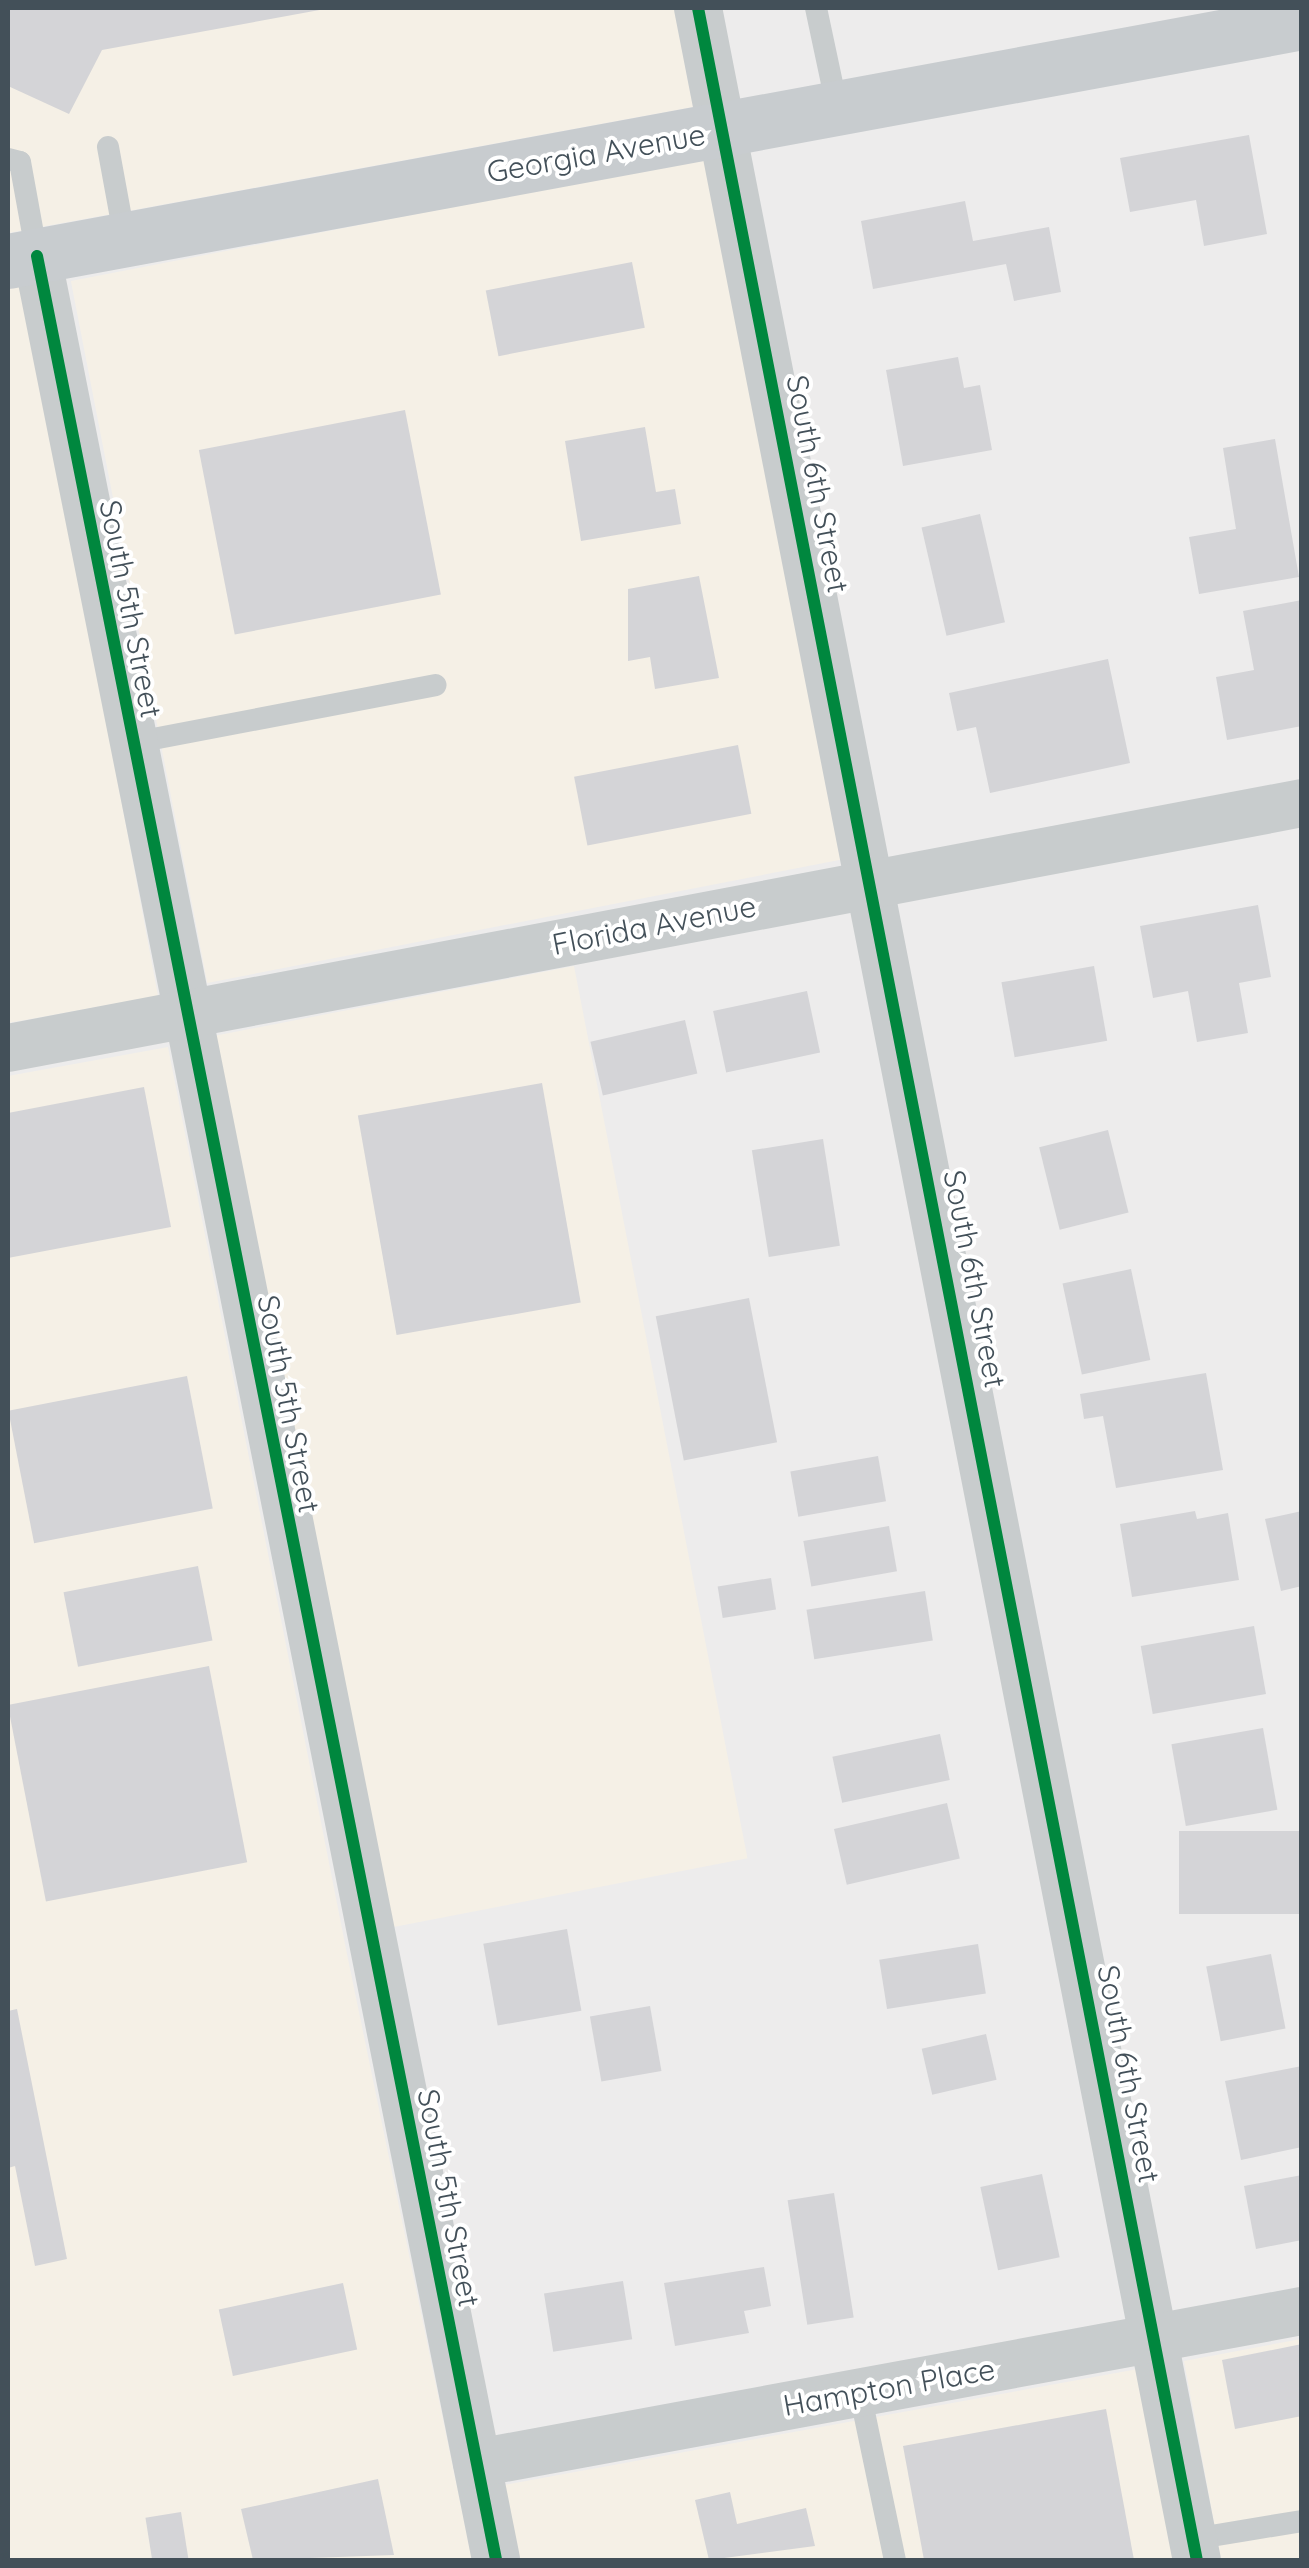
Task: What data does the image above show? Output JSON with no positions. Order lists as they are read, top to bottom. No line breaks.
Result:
{"streets":{"street":["Georgia Avenue","South 6th Street","South 5th Street","Florida Avenue","Hampton Place"]},"crossings":[["Georgia Avenue","South 6th Street"],["Georgia Avenue","South 5th Street"],["South 6th Street","Florida Avenue"],["South 6th Street","Hampton Place"],["South 5th Street","Florida Avenue"],["South 5th Street","Hampton Place"]]}
